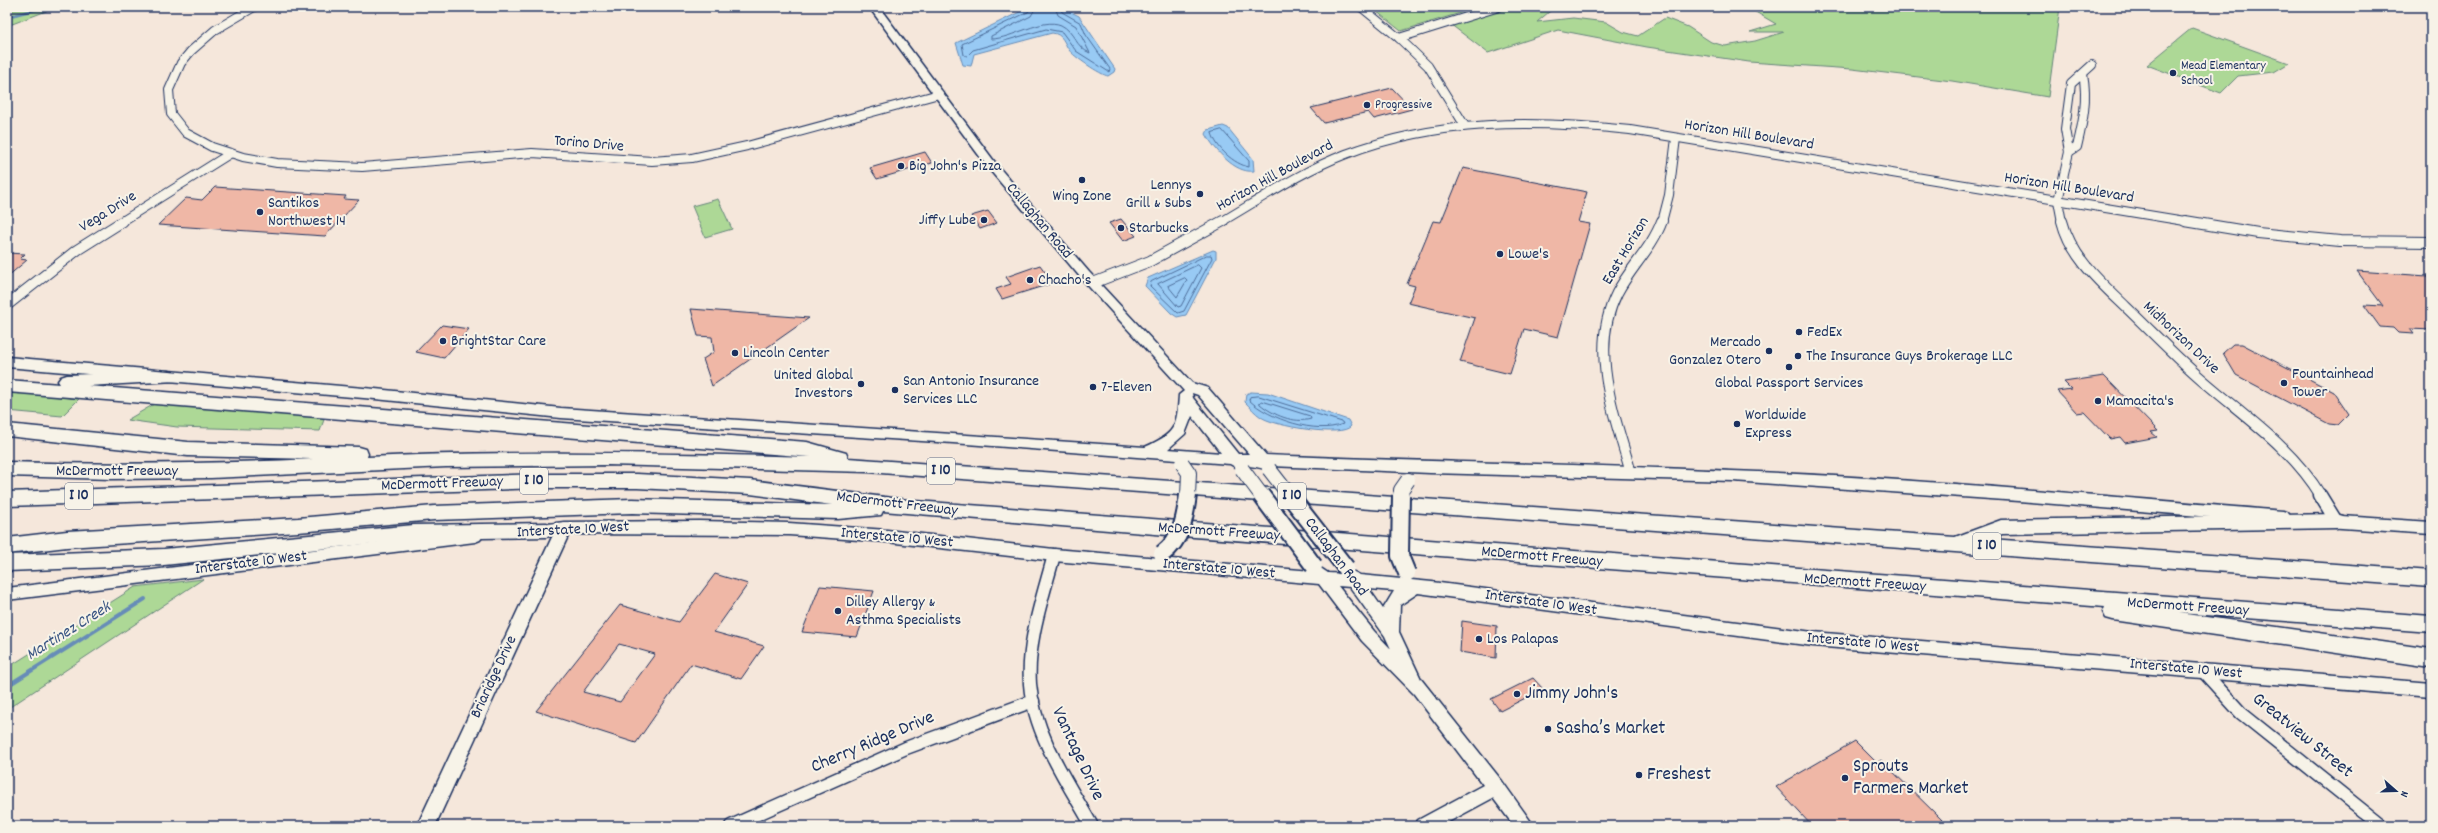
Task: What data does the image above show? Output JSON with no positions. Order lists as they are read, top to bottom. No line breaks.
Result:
{"streets":{"highway":["McDermott Freeway","I 10"],"main road":["Callaghan Road","Interstate 10 West","Briaridge Drive"],"street":["Horizon Hill Boulevard","Torino Drive","Vega Drive","East Horizon","Midhorizon Drive","Greatview Street","Cherry Ridge Drive","Vantage Drive"]},"crossings":[["Horizon Hill Boulevard","Callaghan Road"],["Horizon Hill Boulevard","East Horizon"],["Horizon Hill Boulevard","Midhorizon Drive"],["Torino Drive","Vega Drive"],["Torino Drive","Callaghan Road"],["Callaghan Road","Interstate 10 West"],["Interstate 10 West","Briaridge Drive"],["Interstate 10 West","Greatview Street"],["Interstate 10 West","Vantage Drive"],["Cherry Ridge Drive","Vantage Drive"]],"water":["Martinez Creek"],"places":["Mead Elementary School","Progressive","Big John's Pizza","Wing Zone","Lennys Grill & Subs","Santikos Northwest 14","Jiffy Lube","Starbucks","Lowe's","Chacho's","FedEx","BrightStar Care","Mercado Gonzalez Otero","Lincoln Center","The Insurance Guys Brokerage LLC","Global Passport Services","Fountainhead Tower","United Global Investors","7-Eleven","San Antonio Insurance Services LLC","Mamacita's","Worldwide Express","Dilley Allergy & Asthma Specialists","Los Palapas","Jimmy John's","Sasha’s Market","Freshest","Sprouts Farmers Market"],"north":"right"}
